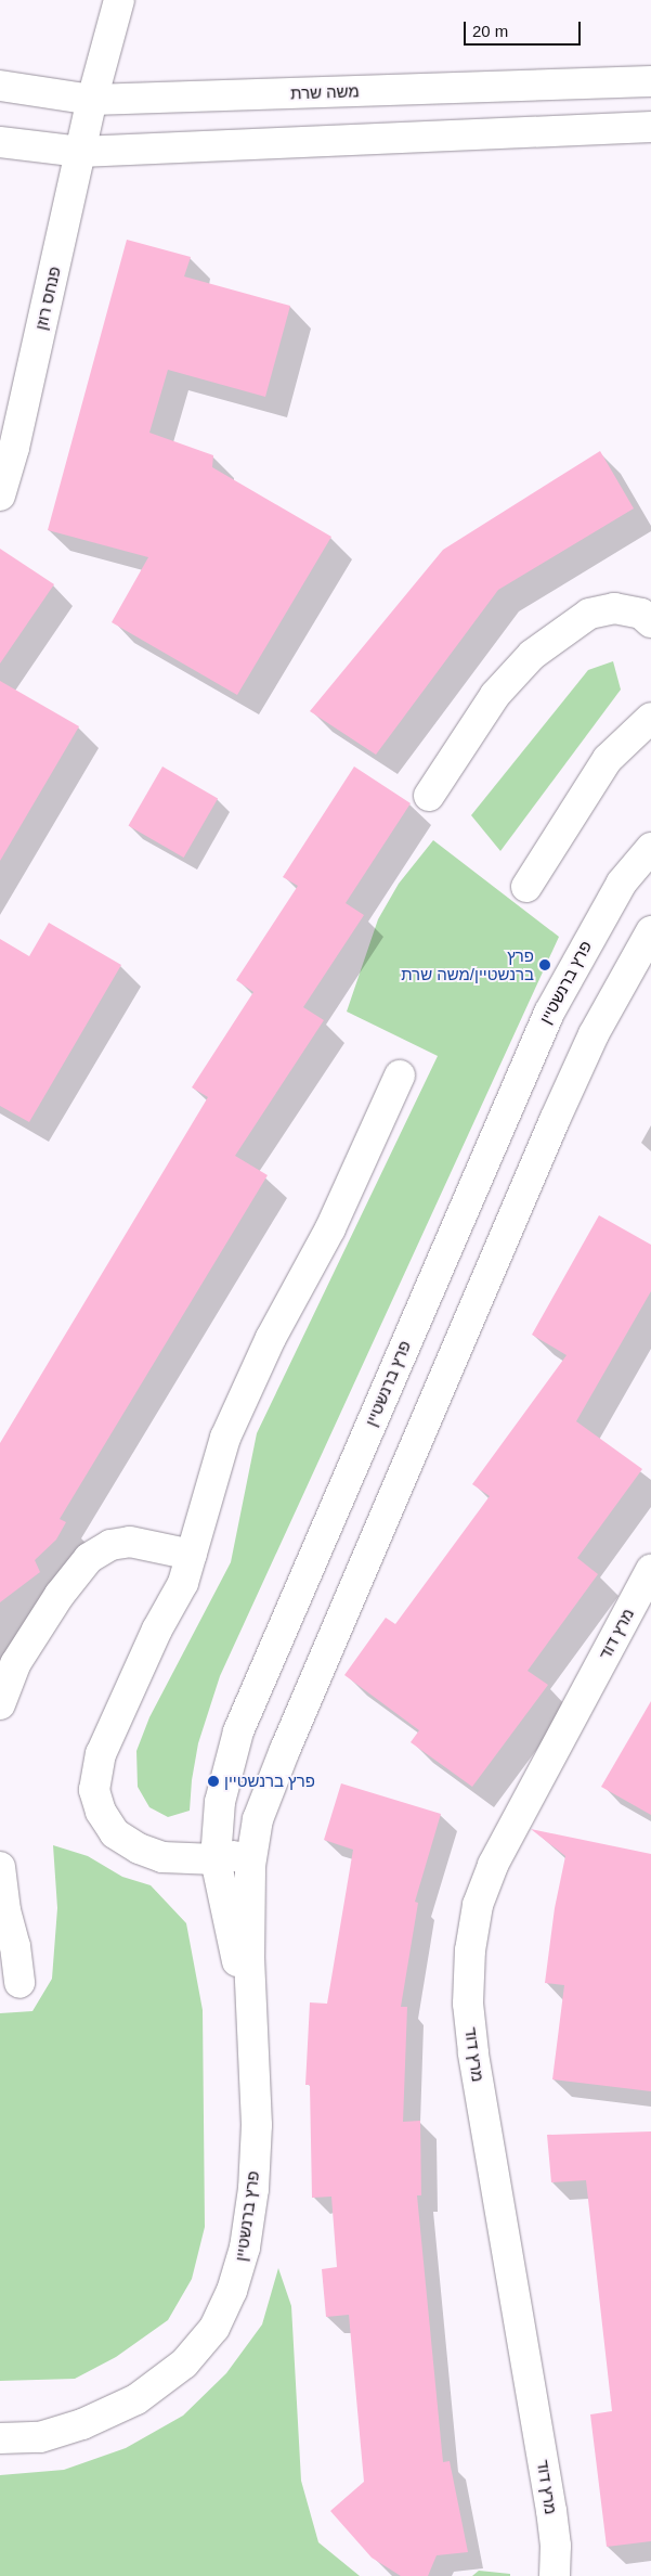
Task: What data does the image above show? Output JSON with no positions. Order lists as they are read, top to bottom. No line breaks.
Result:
{"streets":{"street":["משה שרת","פנחס רוזן","פרץ ברנשטיין","מרץ דוד"]},"crossings":[["משה שרת","פנחס רוזן"]],"places":["פרץ ברנשטיין/משה שרת","פרץ ברנשטיין"],"scale_bar":"20 m"}
